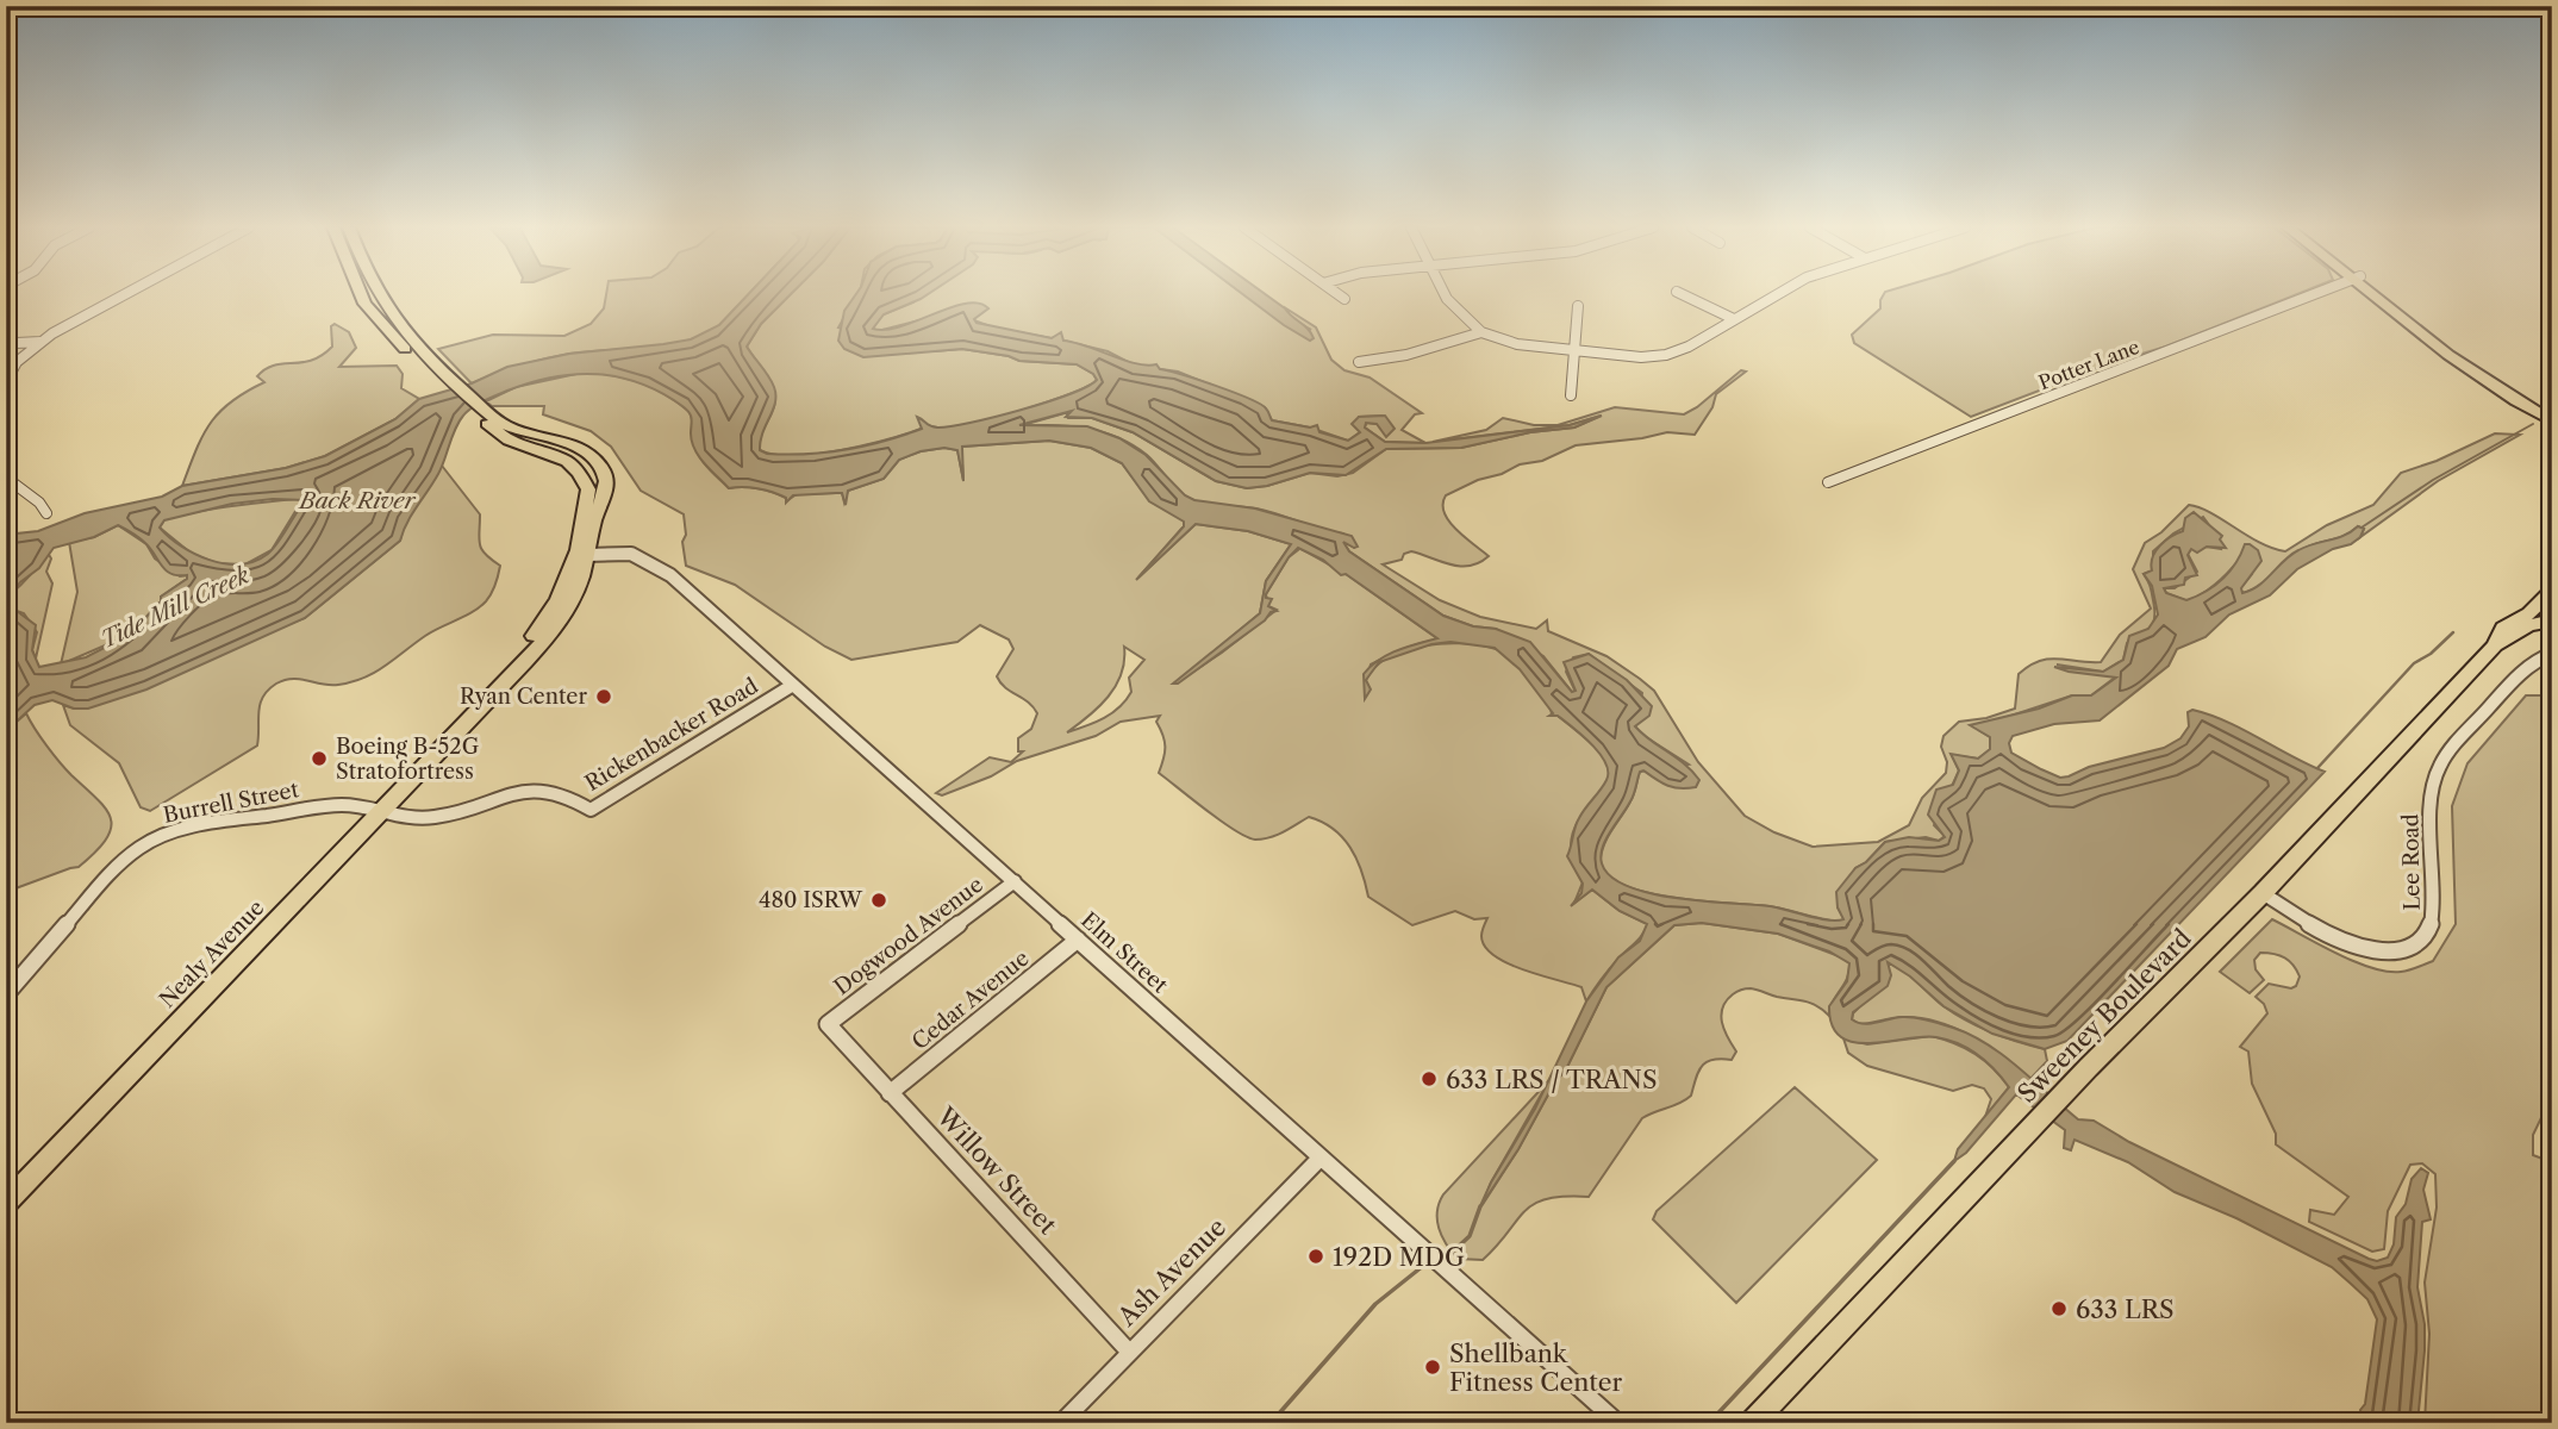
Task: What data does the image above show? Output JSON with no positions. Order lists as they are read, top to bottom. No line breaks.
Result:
{"streets":{"main road":["Nealy Avenue","Sweeney Boulevard"],"street":["Potter Lane","Rickenbacker Road","Burrell Street","Lee Road","Dogwood Avenue","Elm Street","Cedar Avenue","Willow Street","Ash Avenue"]},"crossings":[["Rickenbacker Road","Burrell Street"],["Rickenbacker Road","Elm Street"],["Rickenbacker Road","Nealy Avenue"],["Burrell Street","Nealy Avenue"],["Lee Road","Sweeney Boulevard"],["Dogwood Avenue","Elm Street"],["Dogwood Avenue","Willow Street"],["Elm Street","Cedar Avenue"],["Elm Street","Ash Avenue"],["Cedar Avenue","Willow Street"],["Willow Street","Ash Avenue"]],"water":["Back River","Tide Mill Creek"],"places":["Ryan Center","Boeing B-52G Stratofortress","480 ISRW","633 LRS / TRANS","192D MDG","633 LRS","Shellbank Fitness Center"]}
